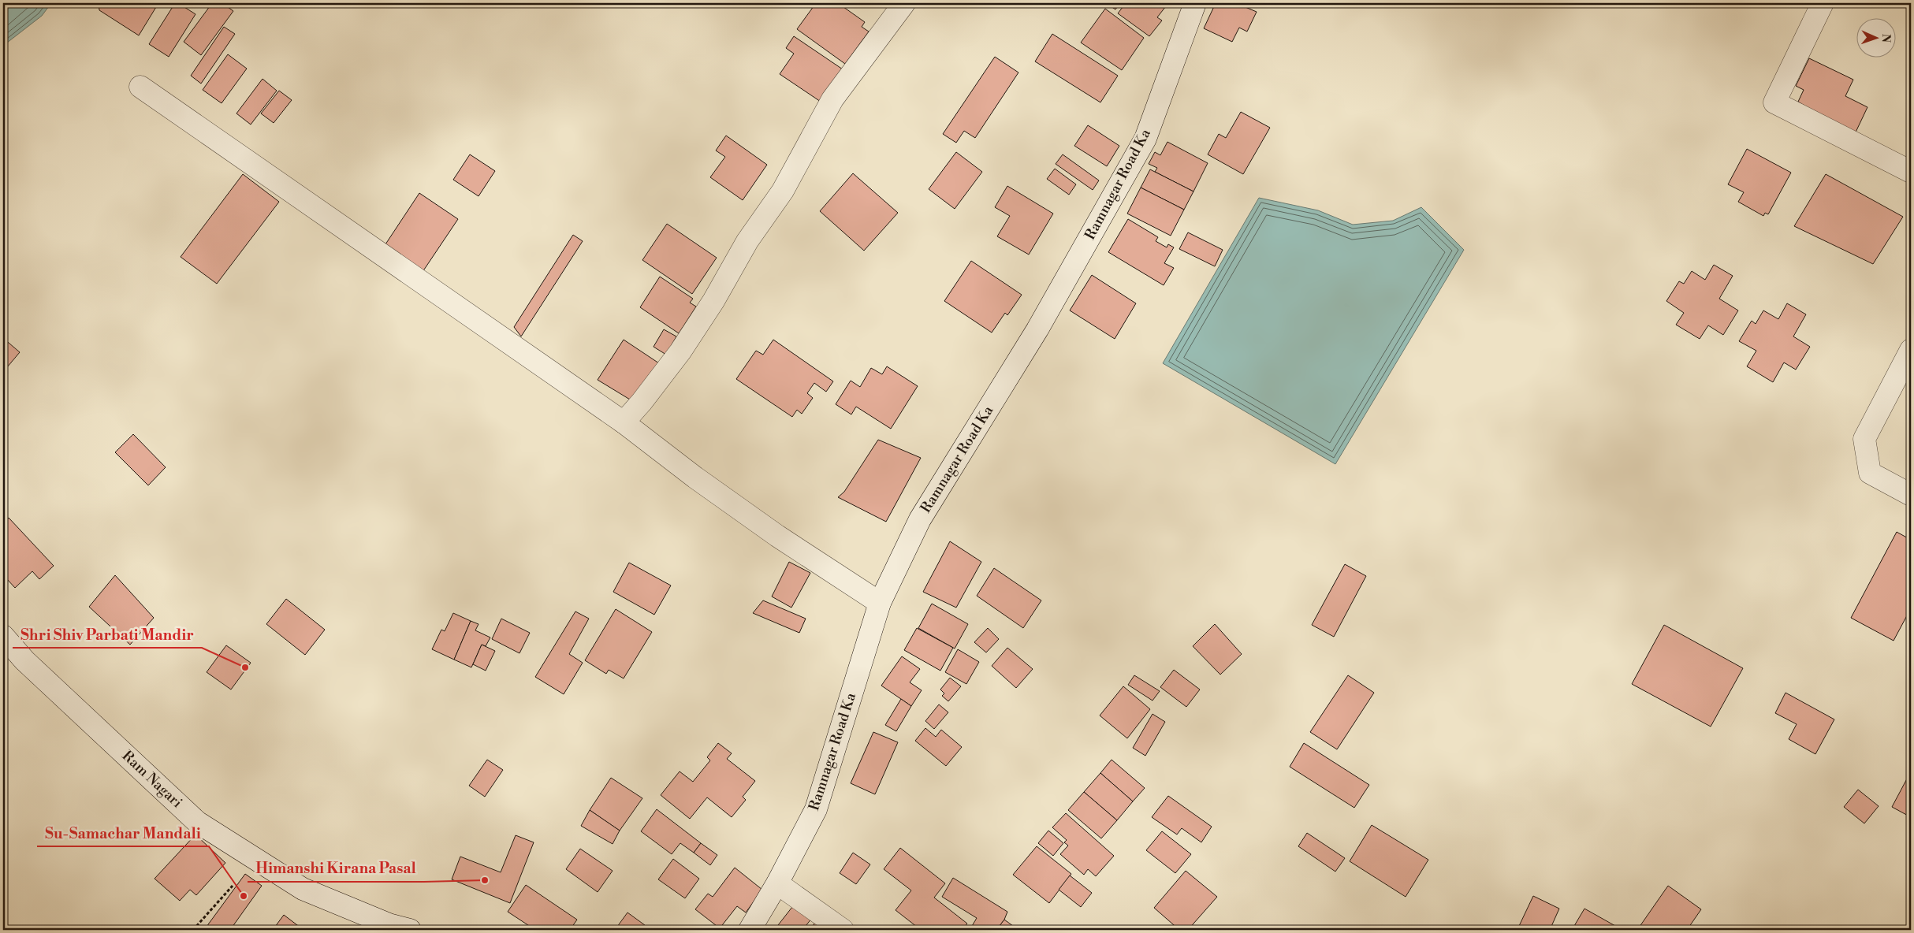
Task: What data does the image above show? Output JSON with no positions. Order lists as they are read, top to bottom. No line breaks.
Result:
{"streets":{"street":["Ramnagar Road Ka","Ram Nagari"]},"places":["Shri Shiv Parbati Mandir","Himanshi Kirana Pasal","Su-Samachar Mandali"],"north":"right"}
